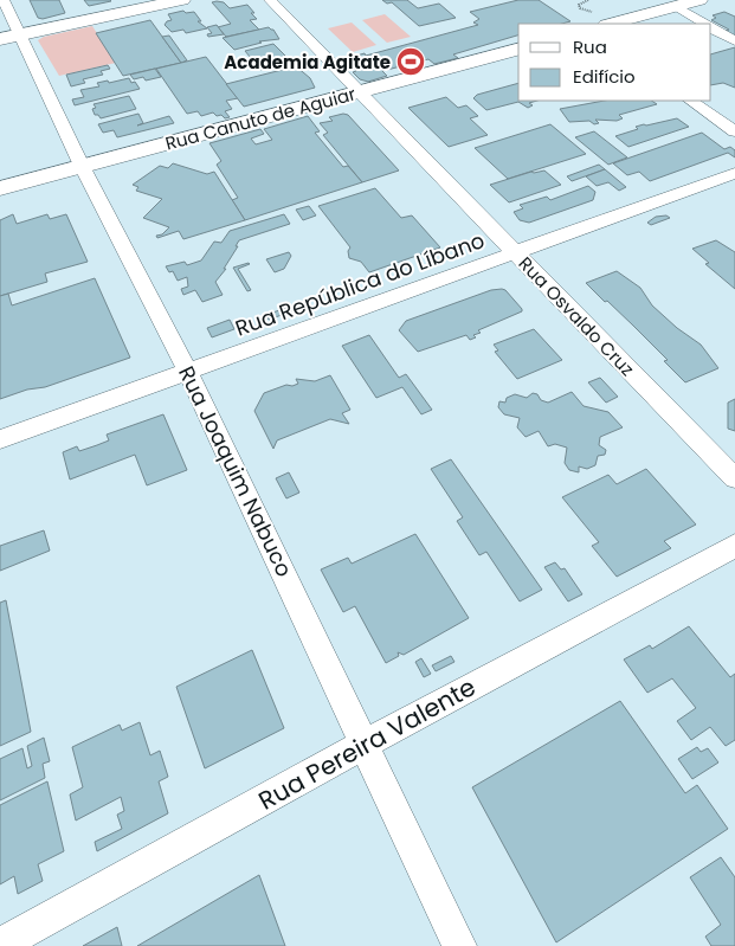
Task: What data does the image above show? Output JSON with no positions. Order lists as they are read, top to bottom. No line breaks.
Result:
{"streets":{"street":["Rua Canuto de Aguiar","Rua República do Líbano","Rua Osvaldo Cruz","Rua Joaquim Nabuco","Rua Pereira Valente"]},"crossings":[["Rua Canuto de Aguiar","Rua Osvaldo Cruz"],["Rua Canuto de Aguiar","Rua Joaquim Nabuco"],["Rua República do Líbano","Rua Osvaldo Cruz"],["Rua República do Líbano","Rua Joaquim Nabuco"],["Rua Joaquim Nabuco","Rua Pereira Valente"]],"places":{"sports":["Academia Agitate"]},"legend":["Rua","Edifício"]}
